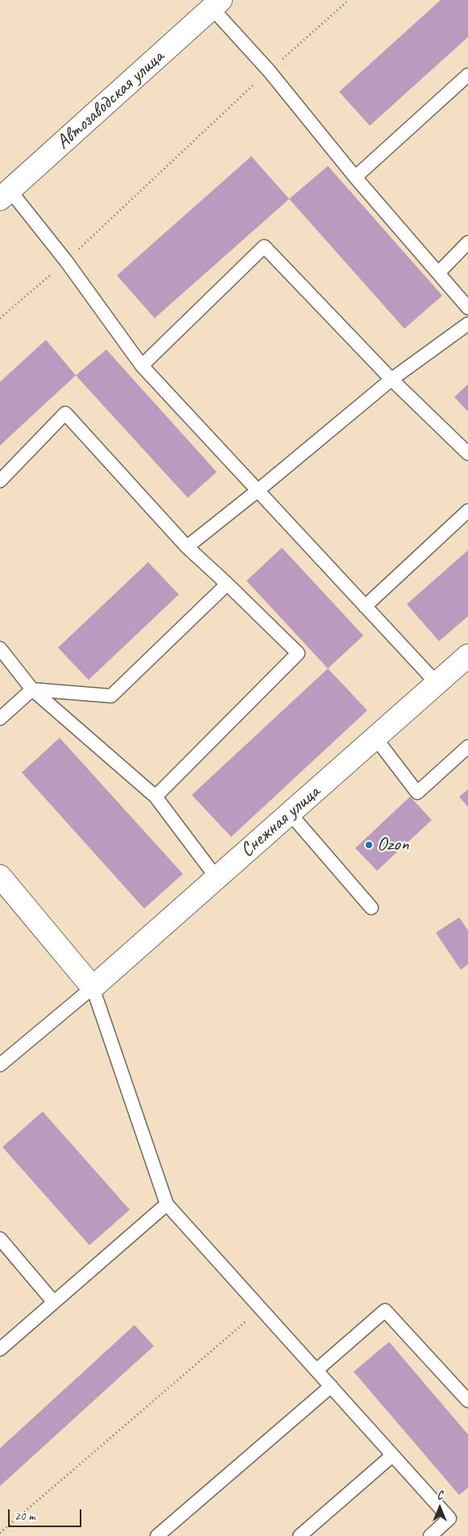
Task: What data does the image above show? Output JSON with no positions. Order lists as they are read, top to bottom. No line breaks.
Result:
{"streets":{"street":["Автозаводская улица","Снежная улица"]},"places":["Ozon"],"scale_bar":"20 m","north":"top"}
